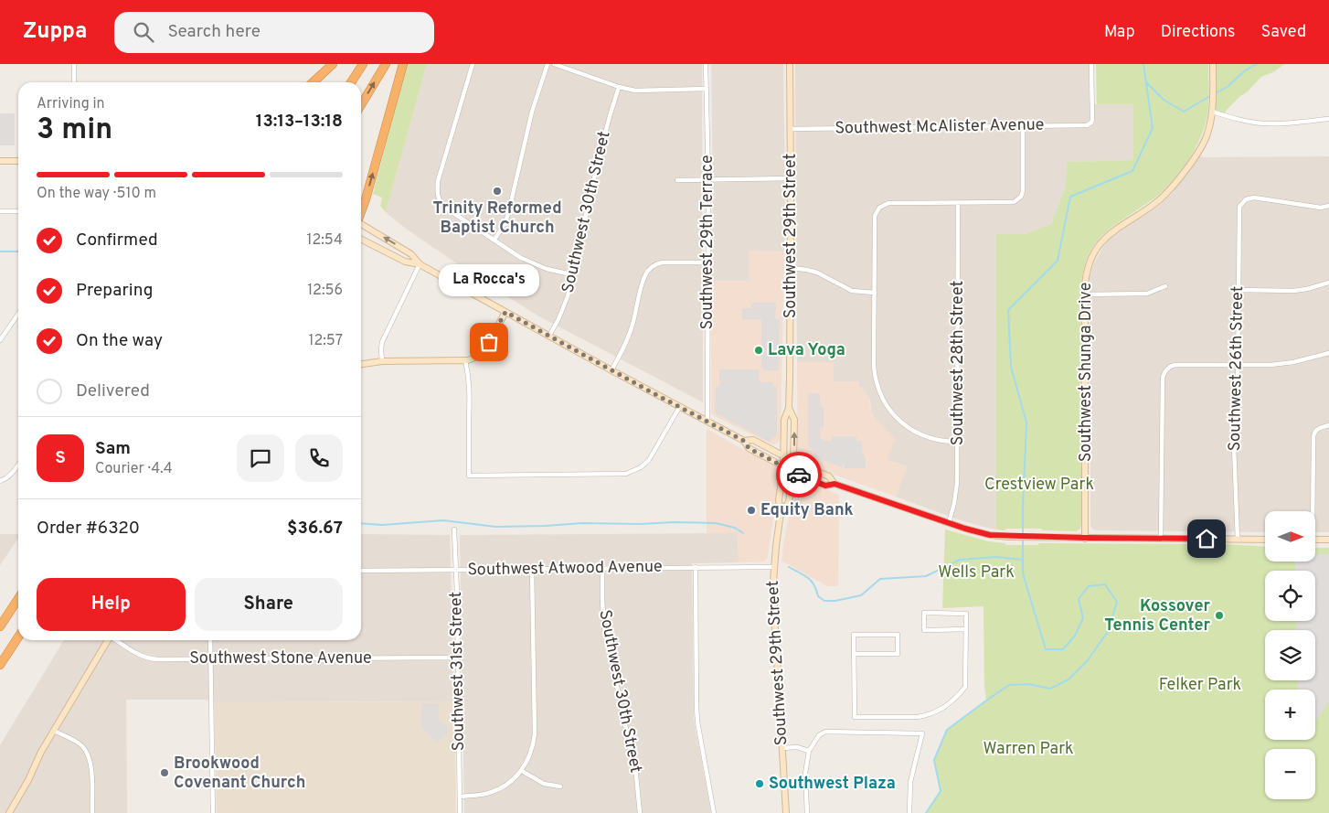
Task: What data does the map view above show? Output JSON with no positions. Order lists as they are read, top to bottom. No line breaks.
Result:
{"streets":{"main road":["Southwest 29th Street","Southwest Shunga Drive"],"street":["Southwest McAlister Avenue","Southwest 30th Street","Southwest 29th Terrace","Southwest 28th Street","Southwest 26th Street","Southwest Atwood Avenue","Southwest Stone Avenue","Southwest 31st Street"]},"crossings":[["Southwest McAlister Avenue","Southwest 29th Street"],["Southwest 30th Street","Southwest Atwood Avenue"],["Southwest 29th Street","Southwest Atwood Avenue"],["Southwest Atwood Avenue","Southwest 31st Street"],["Southwest Stone Avenue","Southwest 31st Street"]],"parks":["Crestview Park","Wells Park","Felker Park","Warren Park"],"places":["Trinity Reformed Baptist Church","La Rocca's","Lava Yoga","Equity Bank","Kossover Tennis Center","Brookwood Covenant Church","Southwest Plaza"],"north":"right","page":{"header":"Zuppa","search":"Search here","nav":["Map","Directions","Saved"],"heading":["3 min","Arriving in","13:13–13:18"],"panel":["Sam","Courier · 4.4","Order #6320","$36.67"],"bar":"On the way · 510 m","list":[["Confirmed","12:54"],["Preparing","12:56"],["On the way","12:57"],"Delivered"],"bubble":"La Rocca's","round":"S","map_buttons":["+","−"],"buttons":["Help","Share"]}}
